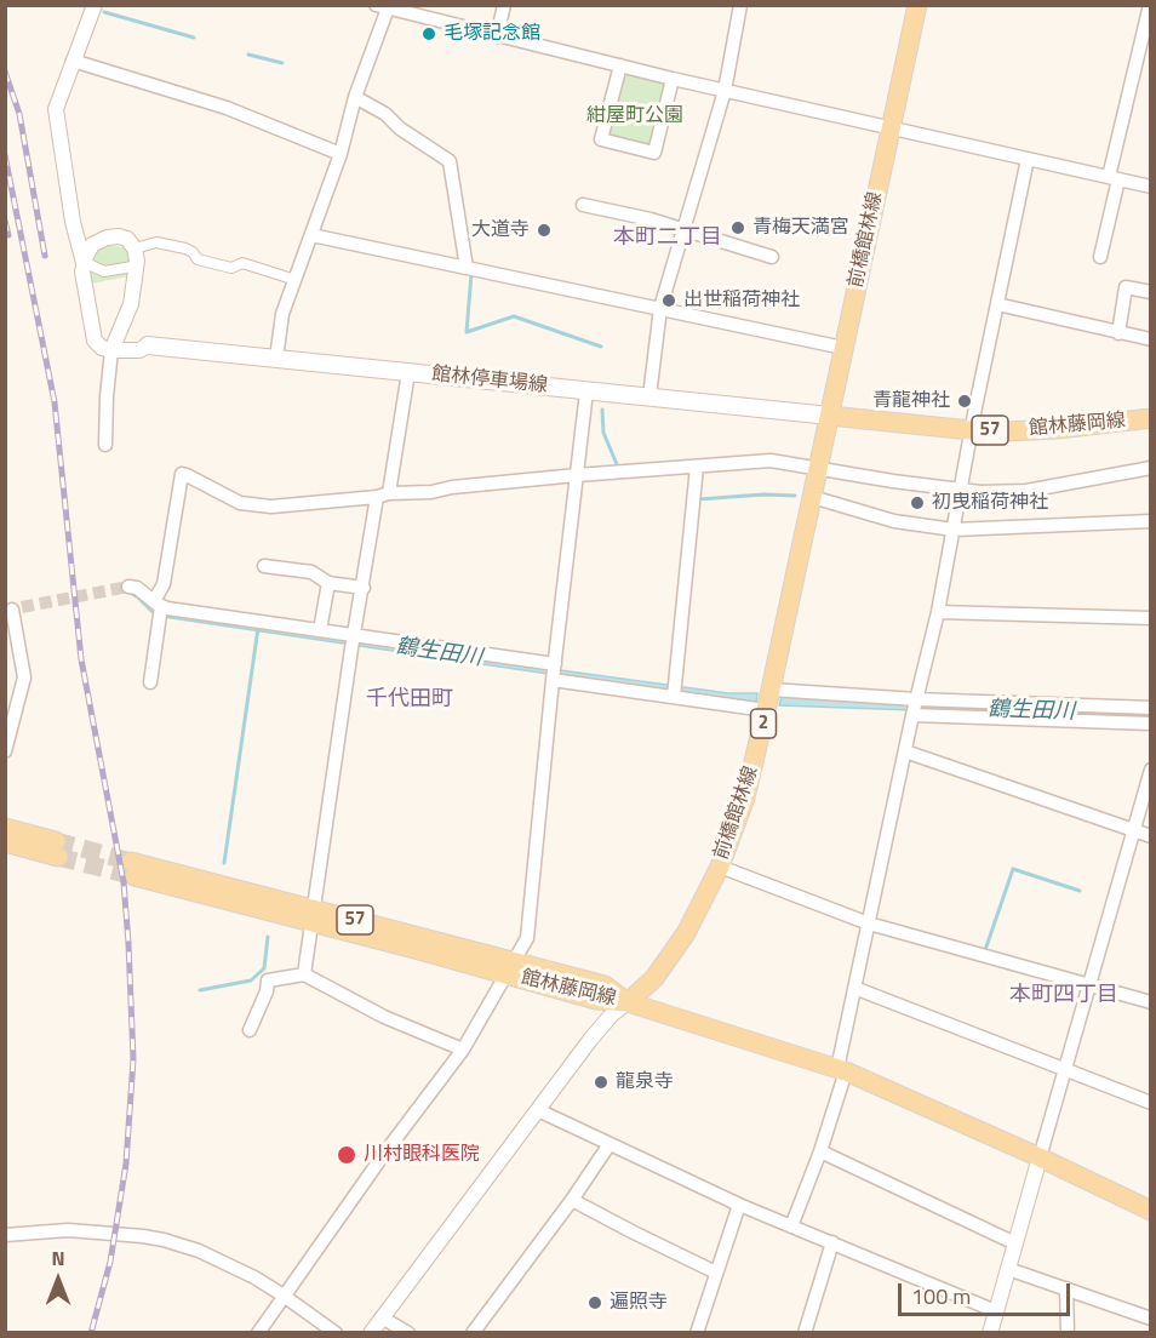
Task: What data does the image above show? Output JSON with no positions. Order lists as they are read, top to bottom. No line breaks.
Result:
{"streets":{"main road":["前橋館林線","館林停車場線","館林藤岡線","57","2"]},"crossings":[["前橋館林線","館林停車場線"],["前橋館林線","館林藤岡線"],["館林停車場線","館林藤岡線"]],"districts":["本町二丁目","千代田町","本町四丁目"],"water":["鶴生田川"],"parks":["紺屋町公園"],"places":["毛塚記念館","青梅天満宮","大道寺","出世稲荷神社","青龍神社","初曳稲荷神社","龍泉寺","川村眼科医院","遍照寺"],"scale_bar":"100 m","north":"top"}
